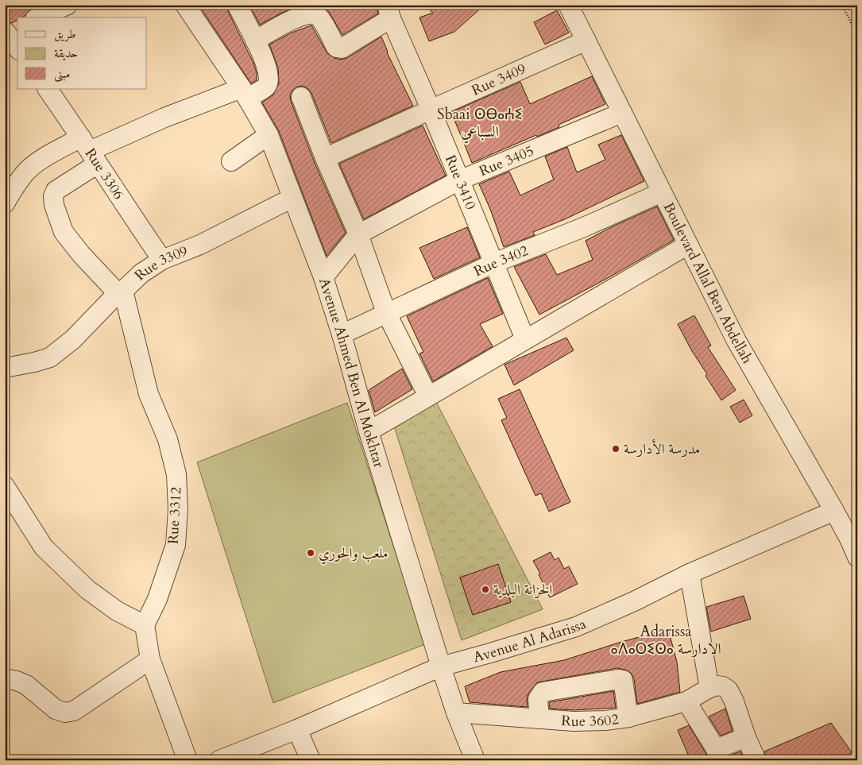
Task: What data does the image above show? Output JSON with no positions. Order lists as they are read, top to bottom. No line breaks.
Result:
{"streets":{"street":["Rue 3409","Rue 3405","Rue 3306","Rue 3410","Rue 3402","Rue 3309","Boulevard Allal Ben Abdellah","Avenue Ahmed Ben Al Mokhtar","Rue 3312","Avenue Al Adarissa","Rue 3602"]},"crossings":[["Rue 3409","Rue 3410"],["Rue 3409","Boulevard Allal Ben Abdellah"],["Rue 3405","Rue 3410"],["Rue 3405","Boulevard Allal Ben Abdellah"],["Rue 3405","Avenue Ahmed Ben Al Mokhtar"],["Rue 3306","Rue 3309"],["Rue 3410","Rue 3402"],["Rue 3402","Boulevard Allal Ben Abdellah"],["Rue 3402","Avenue Ahmed Ben Al Mokhtar"],["Rue 3309","Avenue Ahmed Ben Al Mokhtar"],["Rue 3309","Rue 3312"],["Boulevard Allal Ben Abdellah","Avenue Al Adarissa"],["Avenue Ahmed Ben Al Mokhtar","Avenue Al Adarissa"],["Avenue Ahmed Ben Al Mokhtar","Rue 3602"]],"districts":["Sbaai ⵙⴱⴰⵄⵉ السباعي","Adarissa ⴰⴷⴰⵔⵉⵙⴰ الادارسة"],"places":["مدرسة الأدارسة","ملعب والحوري","الخزانة البلدية"],"legend":["طريق","حديقة","مبنى"]}
